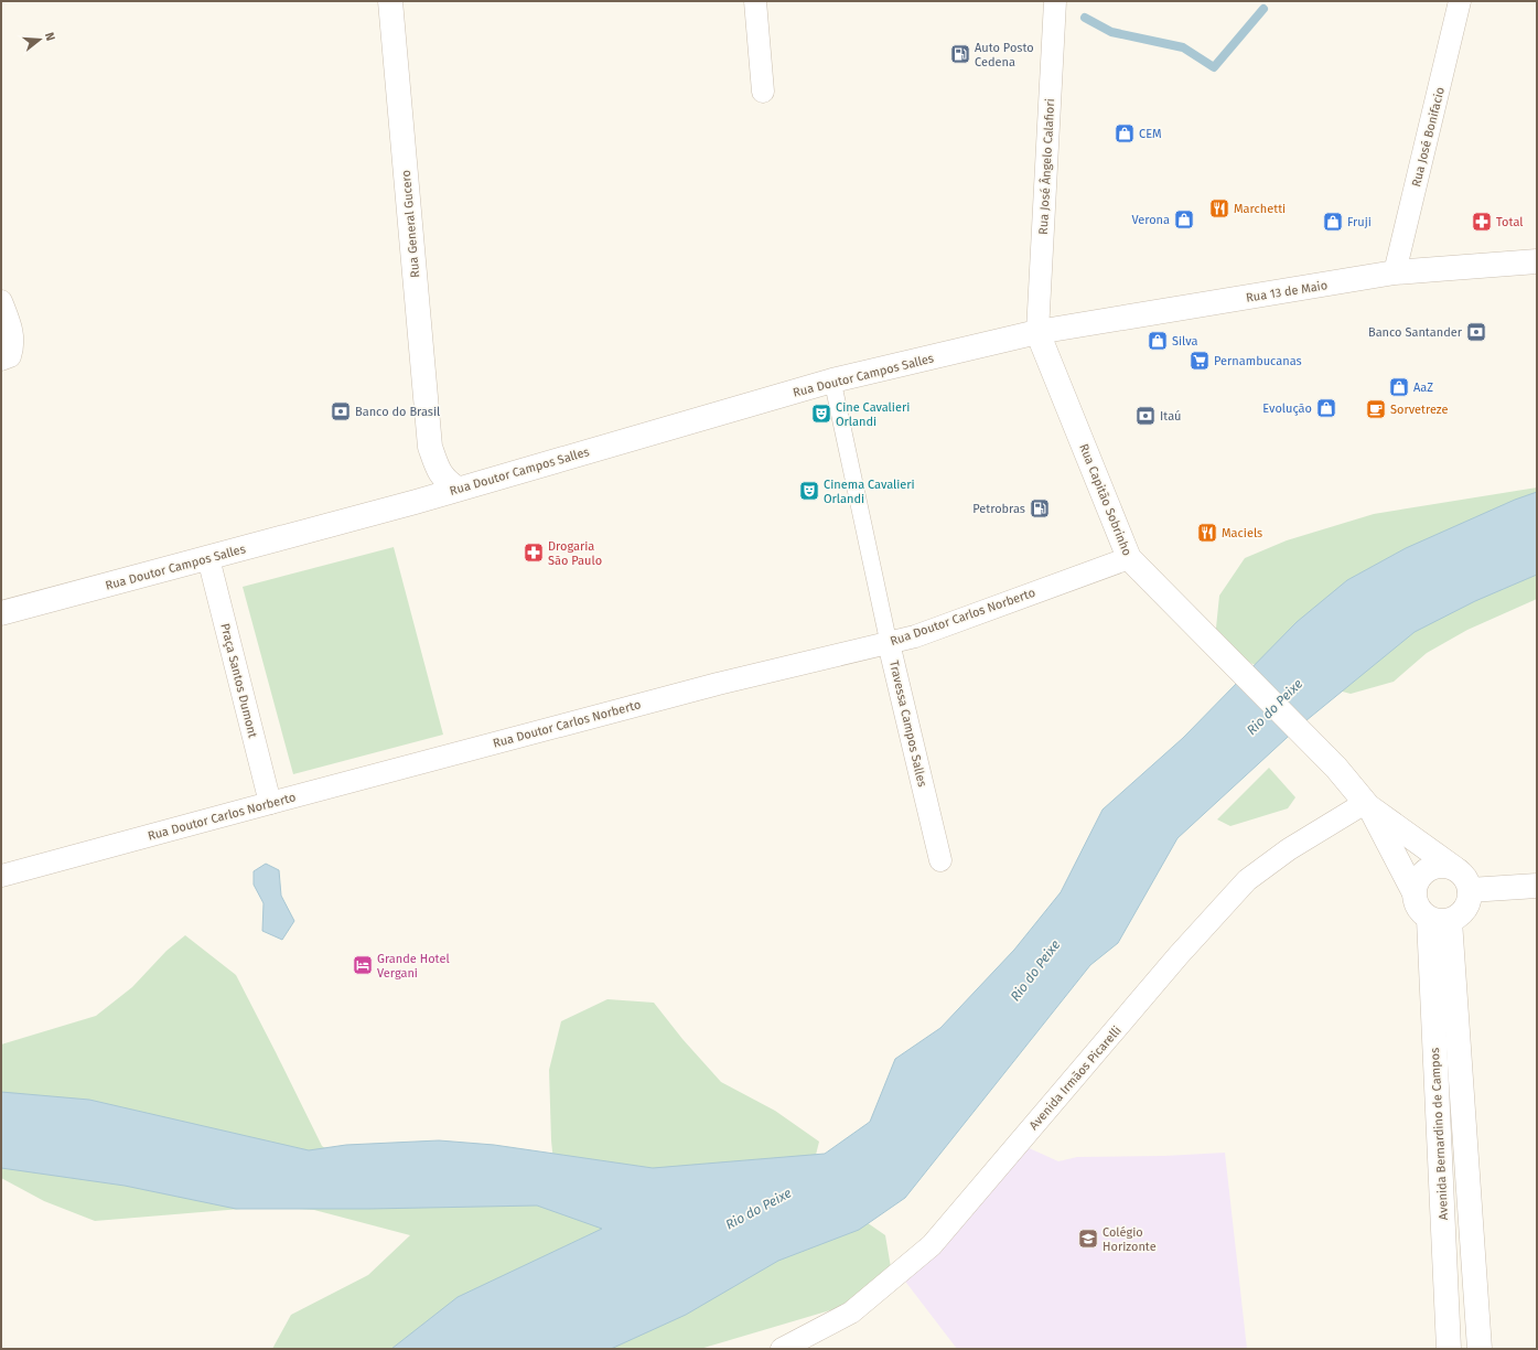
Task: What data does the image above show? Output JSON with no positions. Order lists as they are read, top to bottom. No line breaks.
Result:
{"streets":{"street":["Rua José Bonifacio","Rua José Ângelo Calafiori","Rua General Gucero","Rua 13 de Maio","Rua Doutor Campos Salles","Rua Capitão Sobrinho","Rua Doutor Carlos Norberto","Praça Santos Dumont","Travessa Campos Salles","Avenida Irmãos Picarelli","Avenida Bernardino de Campos"]},"crossings":[["Rua José Bonifacio","Rua 13 de Maio"],["Rua José Ângelo Calafiori","Rua 13 de Maio"],["Rua José Ângelo Calafiori","Rua Doutor Campos Salles"],["Rua José Ângelo Calafiori","Rua Capitão Sobrinho"],["Rua General Gucero","Rua Doutor Campos Salles"],["Rua 13 de Maio","Rua Doutor Campos Salles"],["Rua 13 de Maio","Rua Capitão Sobrinho"],["Rua Doutor Campos Salles","Rua Capitão Sobrinho"],["Rua Doutor Campos Salles","Praça Santos Dumont"],["Rua Doutor Campos Salles","Travessa Campos Salles"],["Rua Capitão Sobrinho","Rua Doutor Carlos Norberto"],["Rua Capitão Sobrinho","Avenida Irmãos Picarelli"],["Rua Doutor Carlos Norberto","Praça Santos Dumont"],["Rua Doutor Carlos Norberto","Travessa Campos Salles"]],"water":["Rio do Peixe"],"places":{"fuel station":["Auto Posto Cedena","Petrobras"],"shop":["CEM","Verona","Fruji","Silva","AaZ","Evolução"],"restaurant":["Marchetti","Maciels"],"pharmacy":["Total","Drogaria São Paulo"],"bank":["Banco Santander","Banco do Brasil","Itaú"],"supermarket":["Pernambucanas"],"cafe":["Sorvetreze"],"theatre":["Cine Cavalieri Orlandi","Cinema Cavalieri Orlandi"],"hotel":["Grande Hotel Vergani"],"school or university":["Colégio Horizonte"]},"north":"right"}
